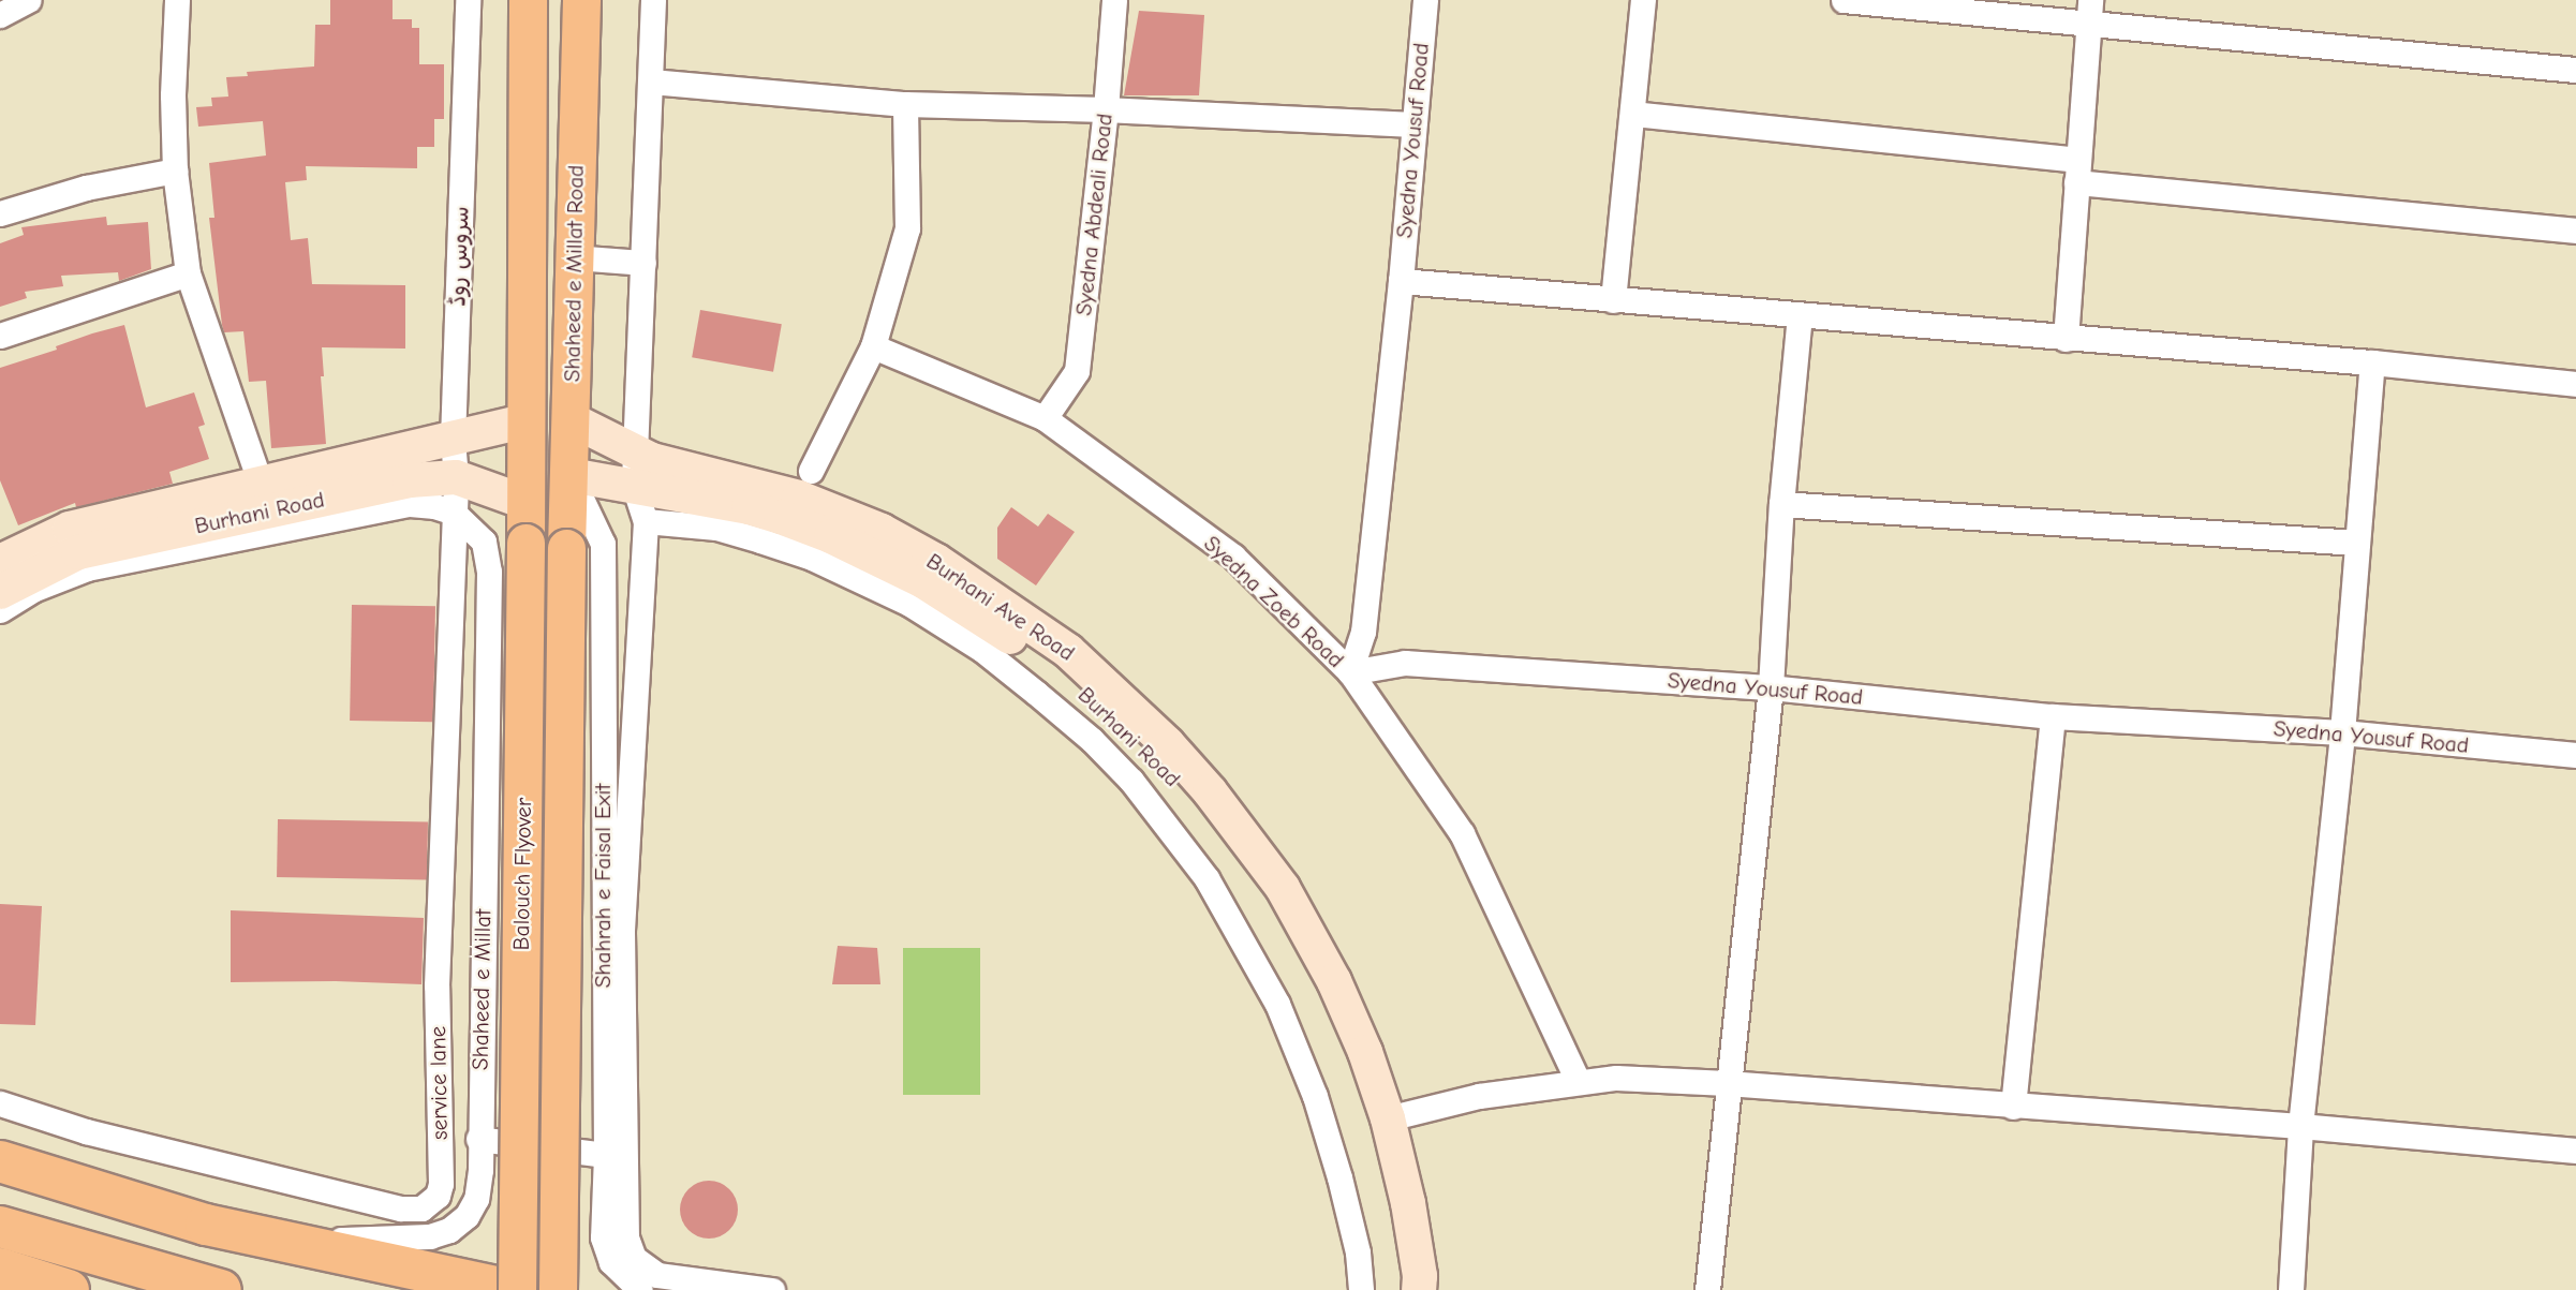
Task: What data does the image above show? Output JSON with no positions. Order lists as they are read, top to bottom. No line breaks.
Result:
{"streets":{"main road":["Shaheed e Millat Road","Balouch Flyover"],"street":["Syedna Yousuf Road","Syedna Abdeali Road","سروس روڈ","Burhani Road","Syedna Zoeb Road","Burhani Ave Road","Shahrah e Faisal Exit","Shaheed e Millat","service lane"]},"crossings":[["Syedna Yousuf Road","Syedna Zoeb Road"],["Syedna Abdeali Road","Syedna Zoeb Road"],["سروس روڈ","Burhani Road"],["سروس روڈ","Shaheed e Millat"],["سروس روڈ","service lane"],["Shaheed e Millat Road","Burhani Road"],["Shaheed e Millat Road","Burhani Ave Road"],["Shaheed e Millat Road","Balouch Flyover"],["Shaheed e Millat Road","Shahrah e Faisal Exit"],["Burhani Road","Burhani Ave Road"],["Burhani Road","Balouch Flyover"],["Burhani Road","Shahrah e Faisal Exit"],["Shaheed e Millat","service lane"]]}
